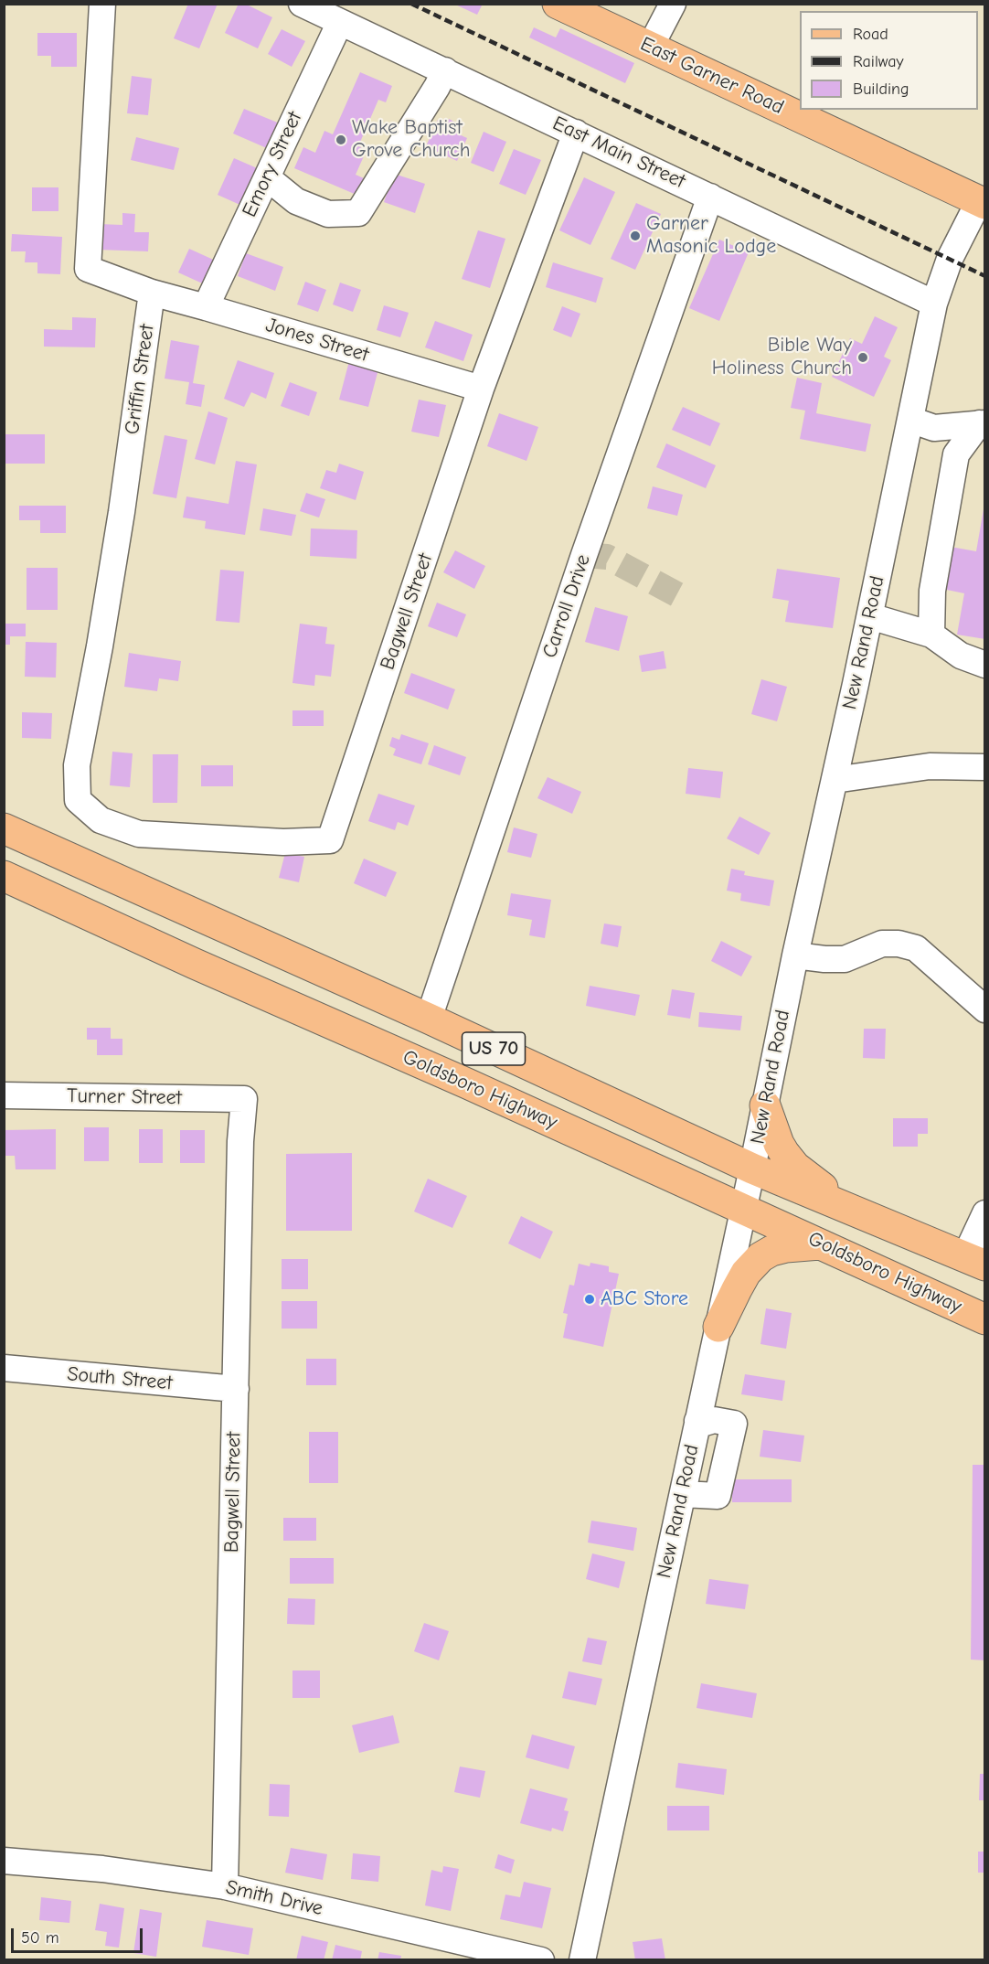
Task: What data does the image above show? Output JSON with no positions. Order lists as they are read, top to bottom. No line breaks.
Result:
{"streets":{"main road":["East Garner Road","US 70","Goldsboro Highway"],"street":["East Main Street","Emory Street","Jones Street","Griffin Street","Carroll Drive","Bagwell Street","New Rand Road","Turner Street","South Street","Smith Drive"]},"crossings":[["East Garner Road","New Rand Road"],["East Main Street","Emory Street"],["East Main Street","Carroll Drive"],["East Main Street","Bagwell Street"],["East Main Street","New Rand Road"],["Emory Street","Jones Street"],["Jones Street","Griffin Street"],["Jones Street","Bagwell Street"],["Griffin Street","Bagwell Street"],["Carroll Drive","Goldsboro Highway"],["Bagwell Street","Turner Street"],["Bagwell Street","South Street"],["Bagwell Street","Smith Drive"],["New Rand Road","Goldsboro Highway"]],"places":["Wake Baptist Grove Church","Garner Masonic Lodge","Bible Way Holiness Church","ABC Store"],"legend":["Road","Railway","Building"],"scale_bar":"50 m"}
